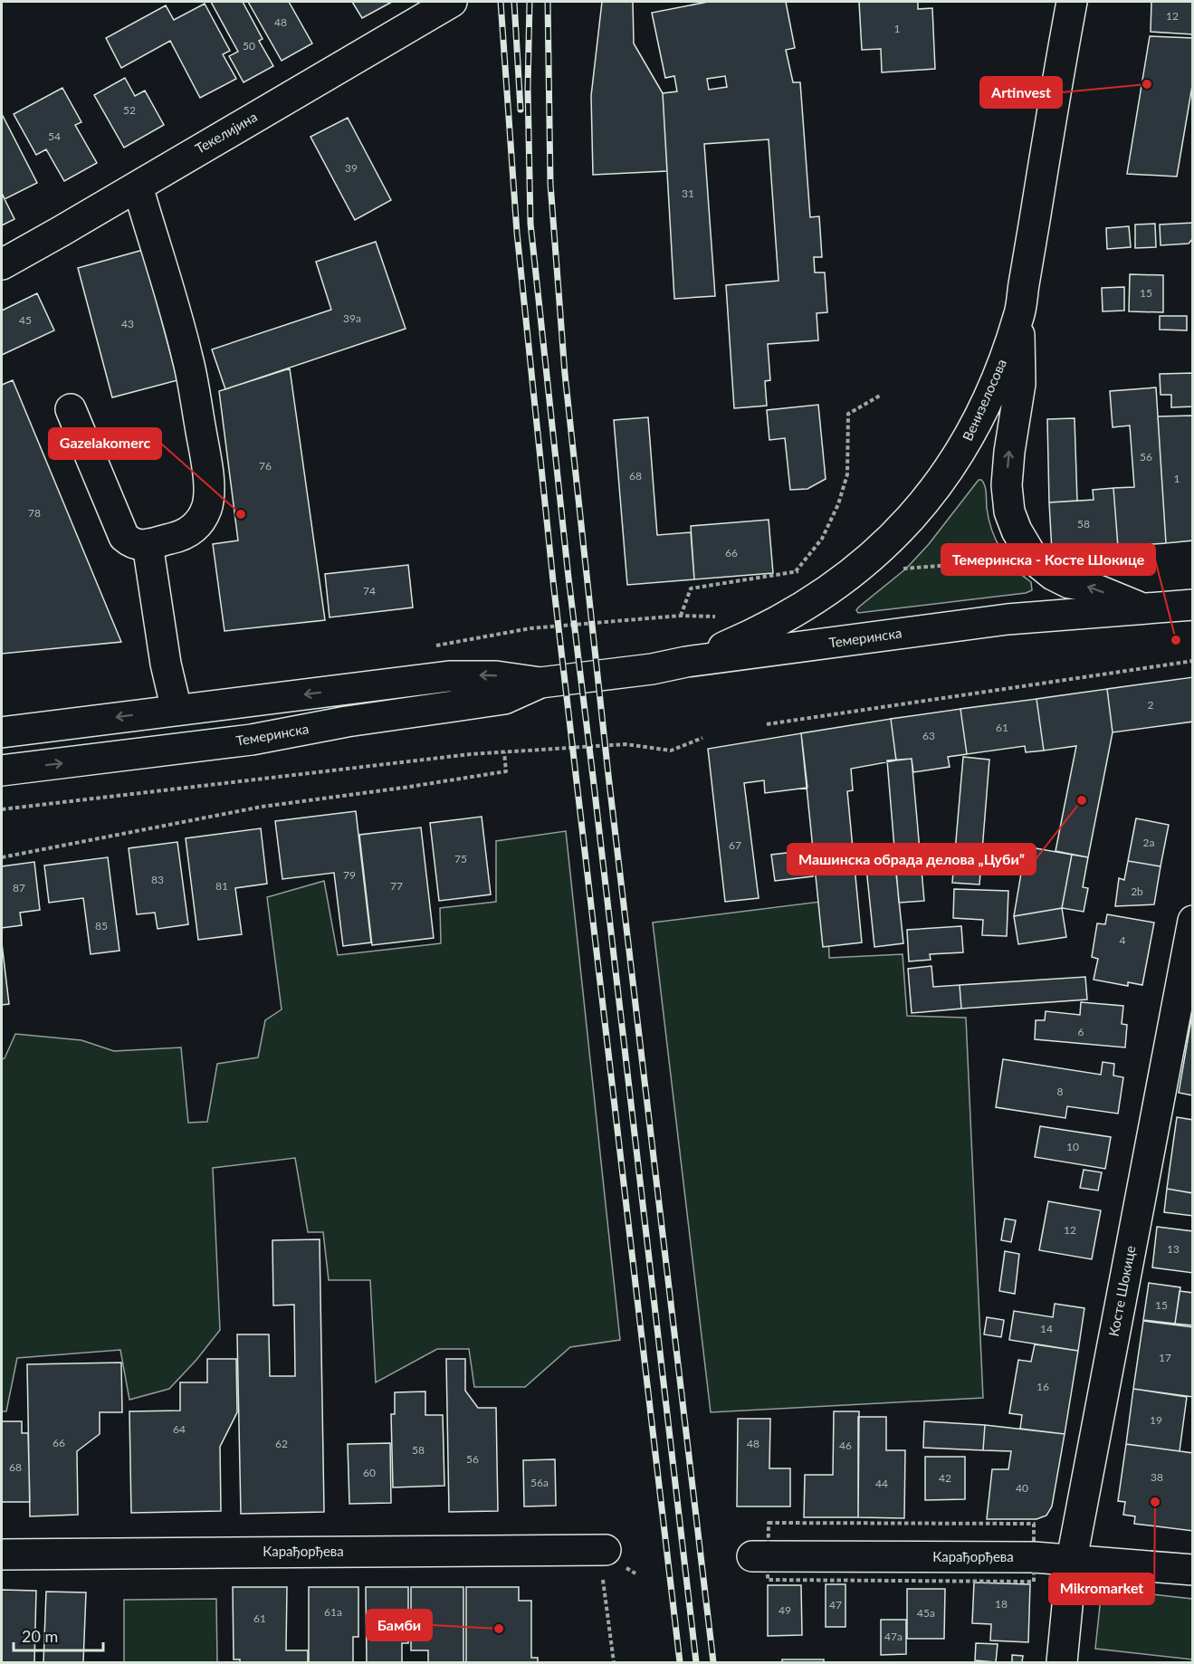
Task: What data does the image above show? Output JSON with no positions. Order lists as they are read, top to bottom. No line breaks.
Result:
{"streets":{"main road":["Текелијина","Венизелосова","Темеринска","Косте Шокице","Карађорђева"]},"crossings":[["Венизелосова","Темеринска"],["Косте Шокице","Карађорђева"]],"places":["Artinvest","Gazelakomerc","Темеринска - Косте Шокице","Машинска обрада делова „Цуби”","Mikromarket","Бамби"],"house_numbers":["12","48","1","50","52","54","39","31","15","39a","45","43","56","76","68","1","78","58","66","74","2","61","63","2a","67","75","79","83","81","77","87","2b","85","4","6","8","10","12","13","15","14","17","16","19","64","66","62","48","46","58","56","68","60","38","42","56a","44","40","18","47","49","61a","45a","61","47a"],"scale_bar":"20 m"}
